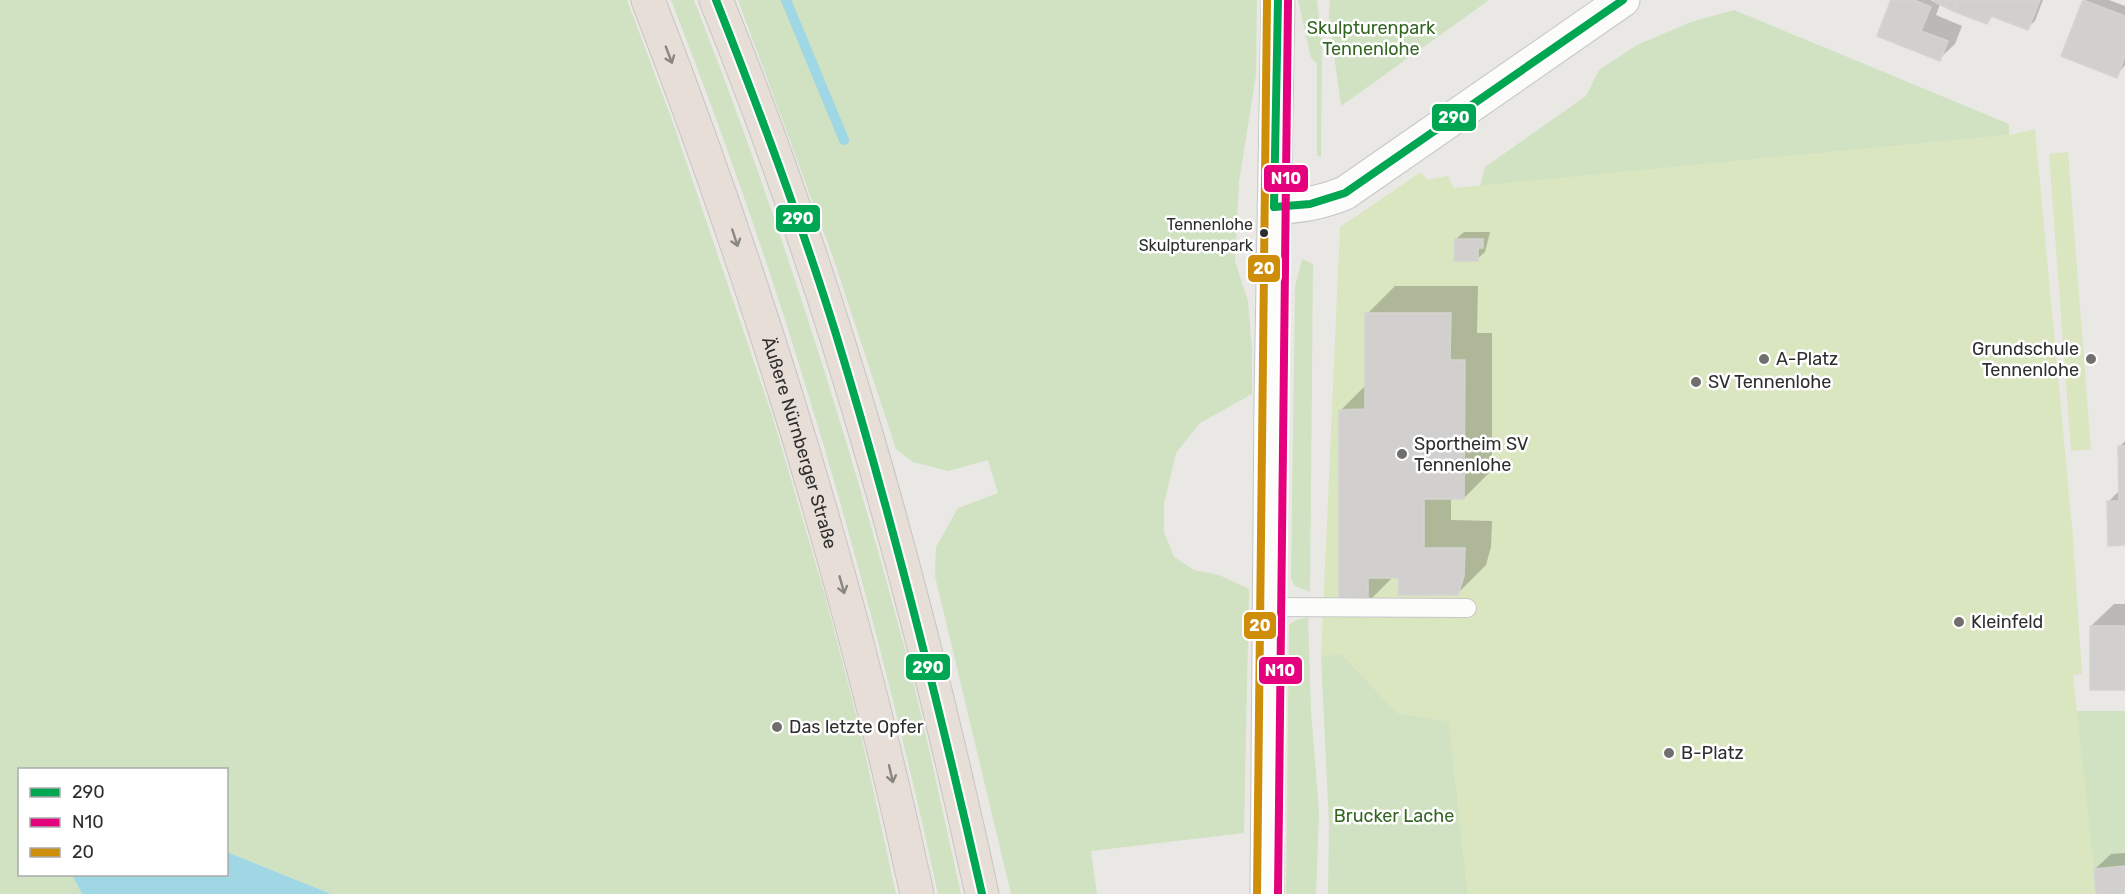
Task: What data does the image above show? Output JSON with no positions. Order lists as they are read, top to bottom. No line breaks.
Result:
{"streets":{"highway":["Äußere Nürnberger Straße"]},"parks":["Skulpturenpark Tennenlohe","Brucker Lache"],"places":["Tennenlohe Skulpturenpark","A-Platz","Grundschule Tennenlohe","SV Tennenlohe","Sportheim SV Tennenlohe","Kleinfeld","Das letzte Opfer","B-Platz"],"lines":["transit line 290","transit line N10","transit line 20"],"legend":["290","N10","20"]}
